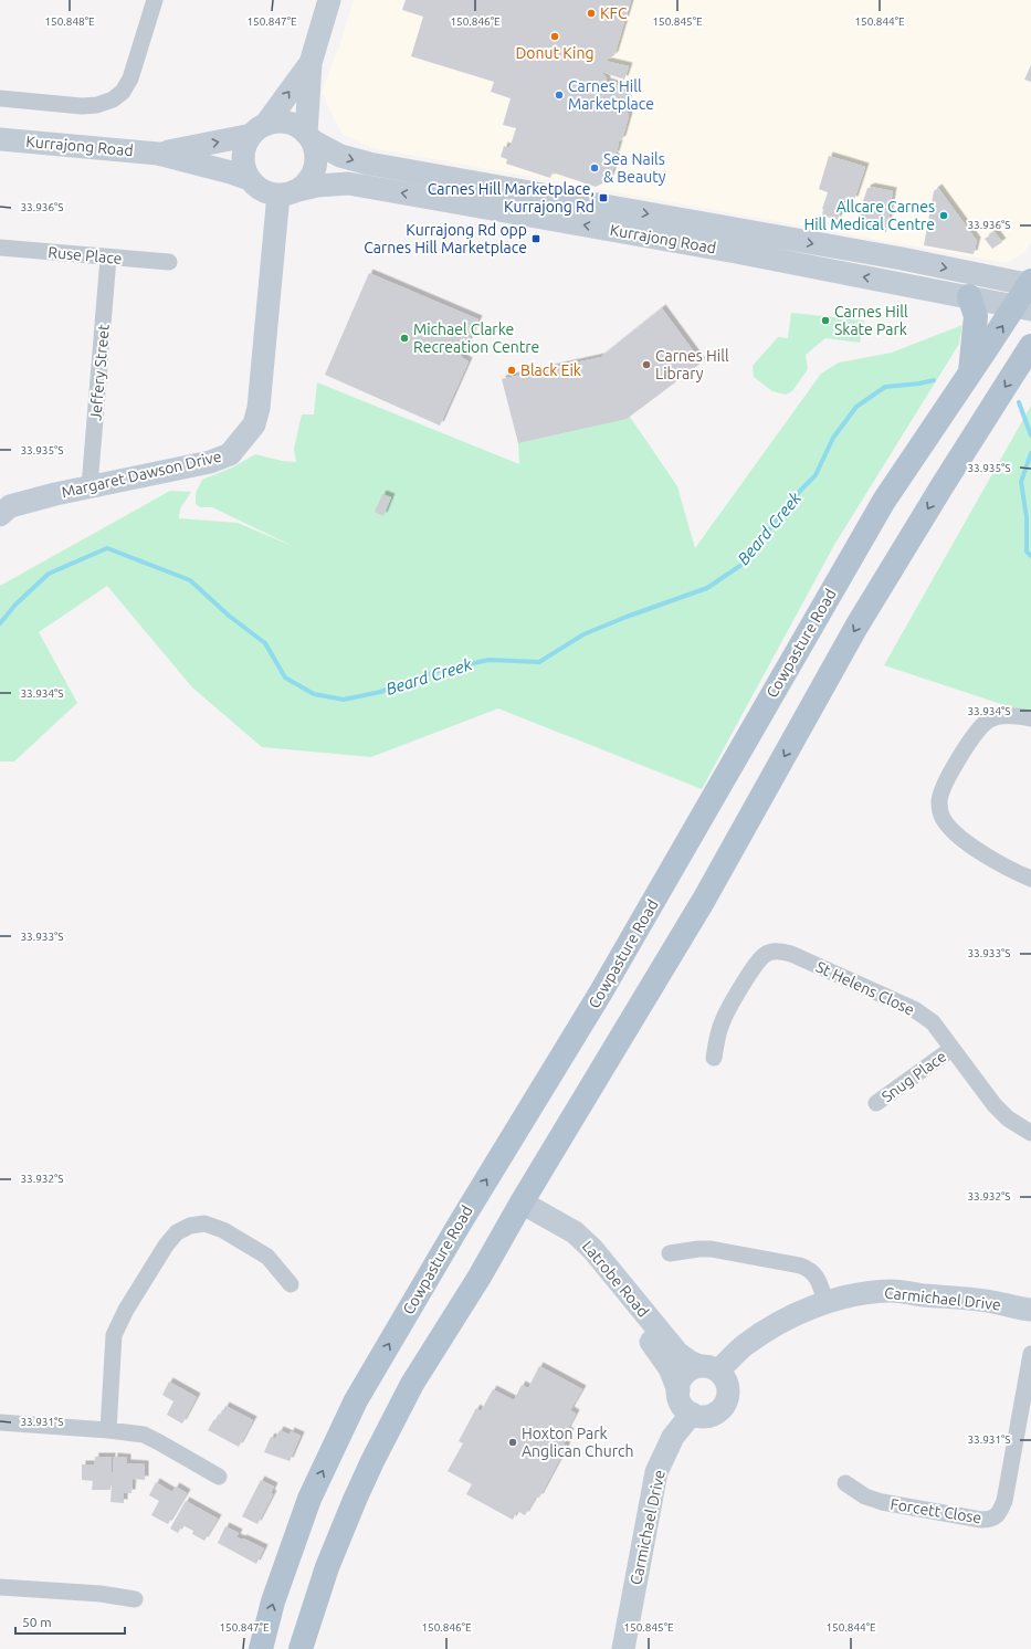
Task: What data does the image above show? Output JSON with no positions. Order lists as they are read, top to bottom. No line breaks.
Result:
{"streets":{"main road":["Kurrajong Road","Margaret Dawson Drive","Cowpasture Road","Latrobe Road","Carmichael Drive"],"street":["Ruse Place","Jeffery Street","St Helens Close","Snug Place","Forcett Close"]},"crossings":[["Kurrajong Road","Margaret Dawson Drive"],["Kurrajong Road","Cowpasture Road"],["Ruse Place","Jeffery Street"],["Jeffery Street","Margaret Dawson Drive"],["St Helens Close","Snug Place"],["Latrobe Road","Carmichael Drive"]],"water":["Beard Creek"],"places":{"other":["KFC","Donut King","Carnes Hill Marketplace","Sea Nails & Beauty","Allcare Carnes Hill Medical Centre","Carnes Hill Skate Park","Michael Clarke Recreation Centre","Carnes Hill Library","Black Eik","Hoxton Park Anglican Church"],"transit":["Carnes Hill Marketplace, Kurrajong Rd","Kurrajong Rd opp Carnes Hill Marketplace"]},"scale_bar":"50 m","coordinates":["150.848°E","150.847°E","150.846°E","150.845°E","150.844°E","33.936°S","33.935°S","33.934°S","33.933°S","33.932°S","33.931°S"]}
